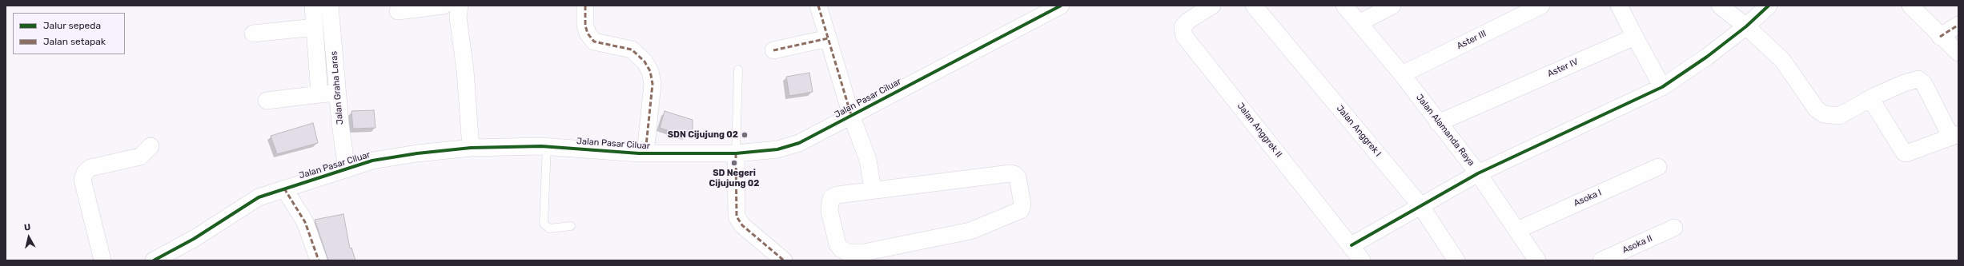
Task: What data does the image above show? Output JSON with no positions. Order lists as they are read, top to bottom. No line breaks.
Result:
{"streets":{"street":["Aster III","Aster IV","Jalan Graha Laras","Jalan Pasar Ciluar","Jalan Anggrek II","Jalan Alamanda Raya","Jalan Anggrek I","Asoka I","Asoka II"]},"crossings":[["Aster III","Jalan Alamanda Raya"],["Aster IV","Jalan Alamanda Raya"],["Jalan Graha Laras","Jalan Pasar Ciluar"],["Jalan Alamanda Raya","Asoka I"]],"places":["SDN Cijujung 02","SD Negeri Cijujung 02"],"legend":["Jalur sepeda","Jalan setapak"],"north":"top"}
